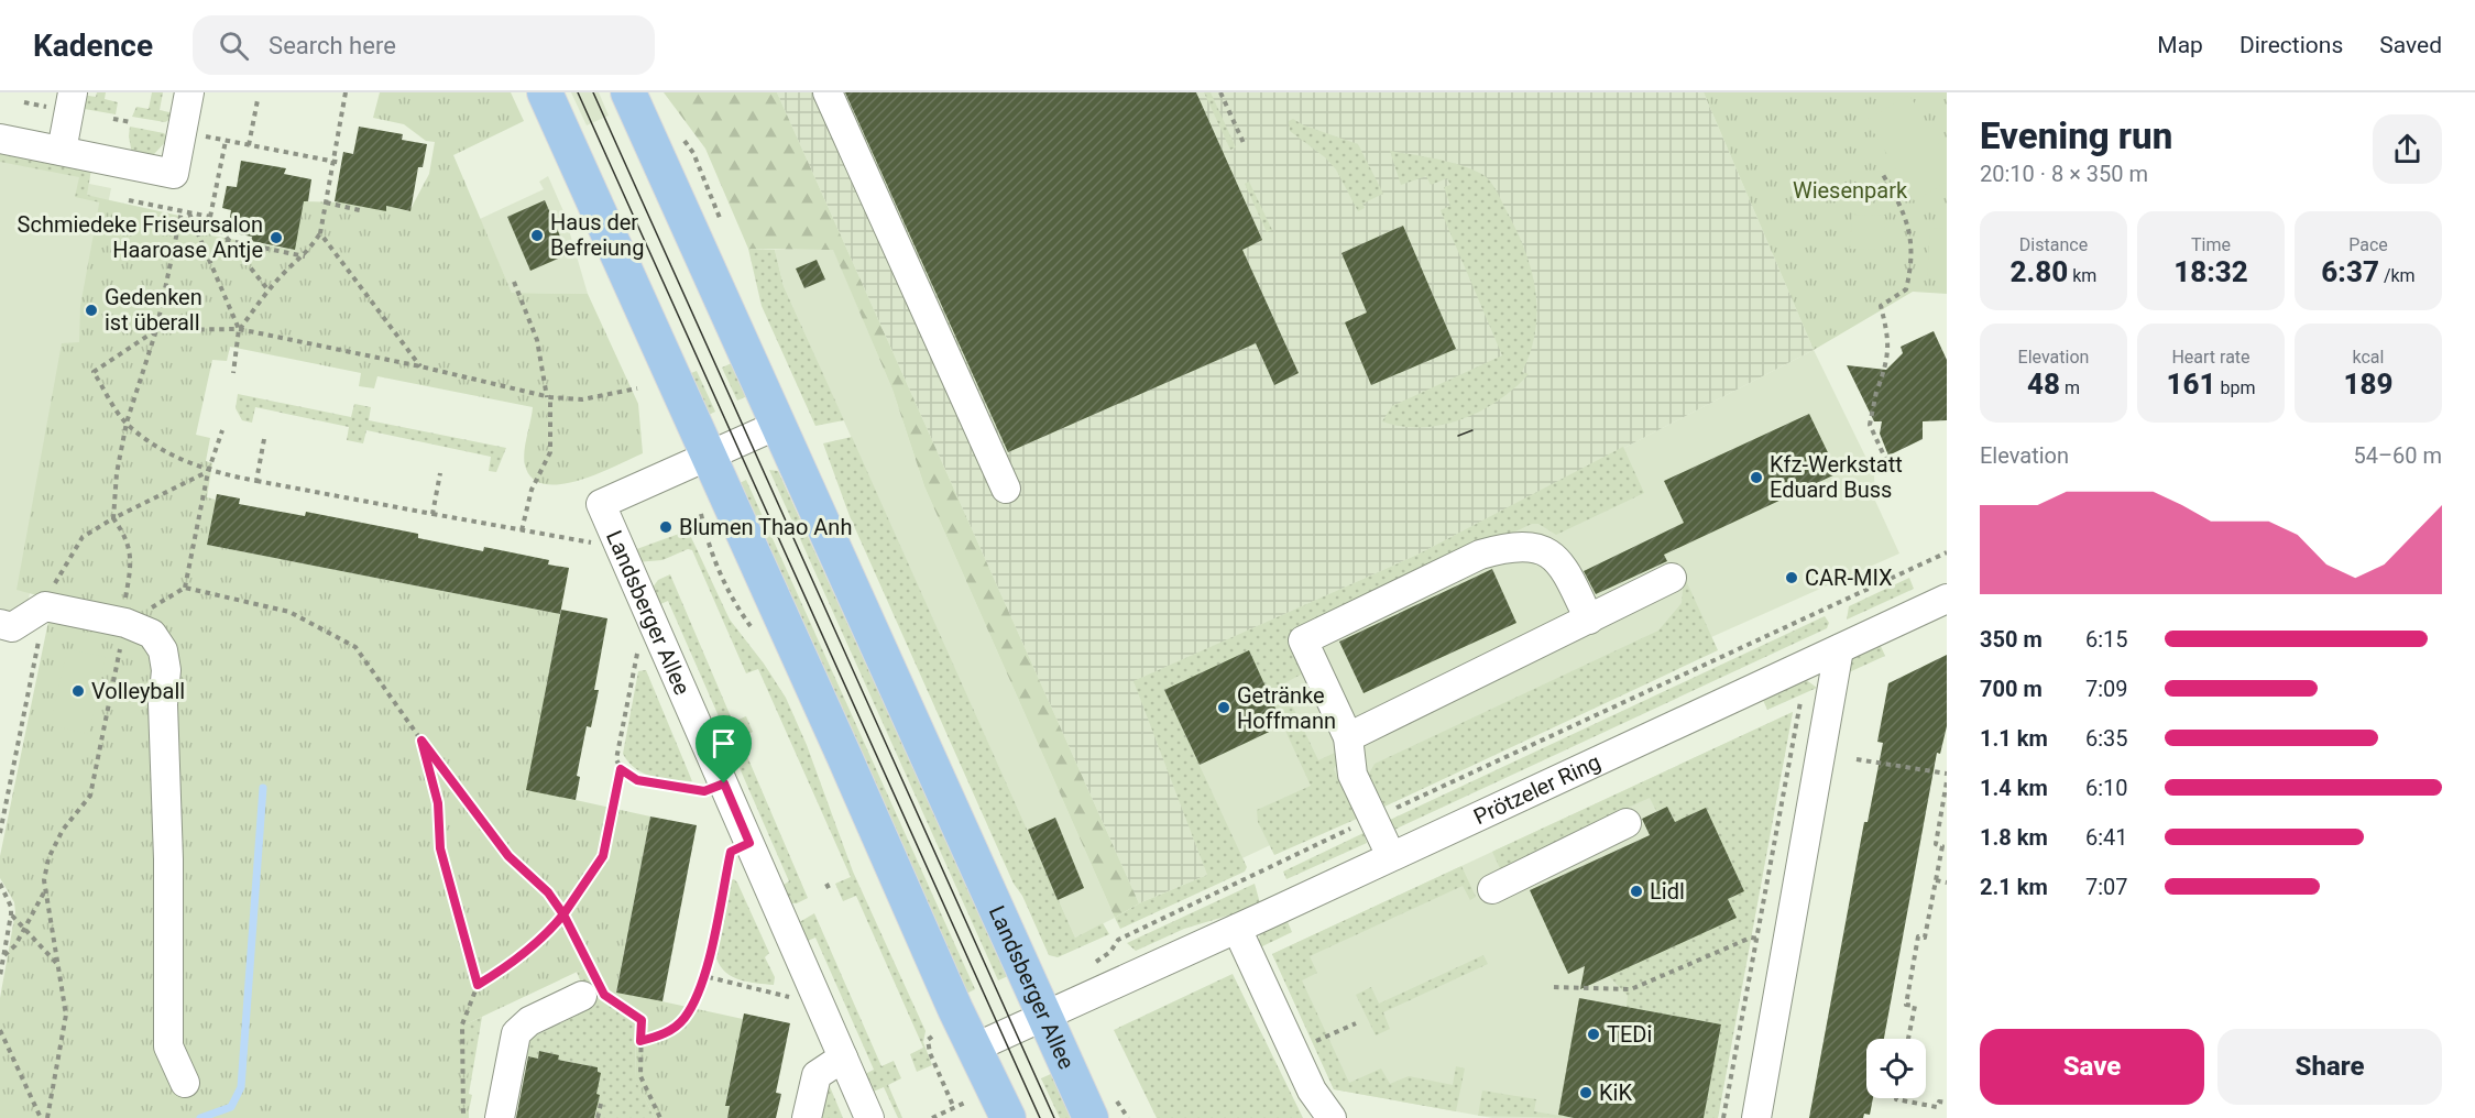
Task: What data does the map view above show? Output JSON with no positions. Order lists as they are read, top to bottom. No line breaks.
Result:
{"streets":{"main road":["Landsberger Allee"],"street":["Prötzeler Ring"]},"crossings":[["Landsberger Allee","Prötzeler Ring"]],"parks":["Wiesenpark"],"places":["Haus der Befreiung","Schmiedeke Friseursalon Haaroase Antje","Gedenken ist überall","Kfz-Werkstatt Eduard Buss","Blumen Thao Anh","CAR-MIX","Volleyball","Getränke Hoffmann","Lidl","TEDi","KiK"],"page":{"header":"Kadence","search":"Search here","nav":["Map","Directions","Saved"],"heading":["Evening run","20:10 · 8 × 350 m"],"stats":[["Distance","2.80 km"],["Time","18:32"],["Pace","6:37 /km"],["Elevation","48 m"],["Heart rate","161 bpm"],["kcal","189"]],"chart":["Elevation","54–60 m"],"list":[{"name":"350 m","note":"6:15"},{"name":"700 m","note":"7:09"},{"name":"1.1 km","note":"6:35"},{"name":"1.4 km","note":"6:10"},{"name":"1.8 km","note":"6:41"},{"name":"2.1 km","note":"7:07"}],"buttons":["Save","Share"]}}
